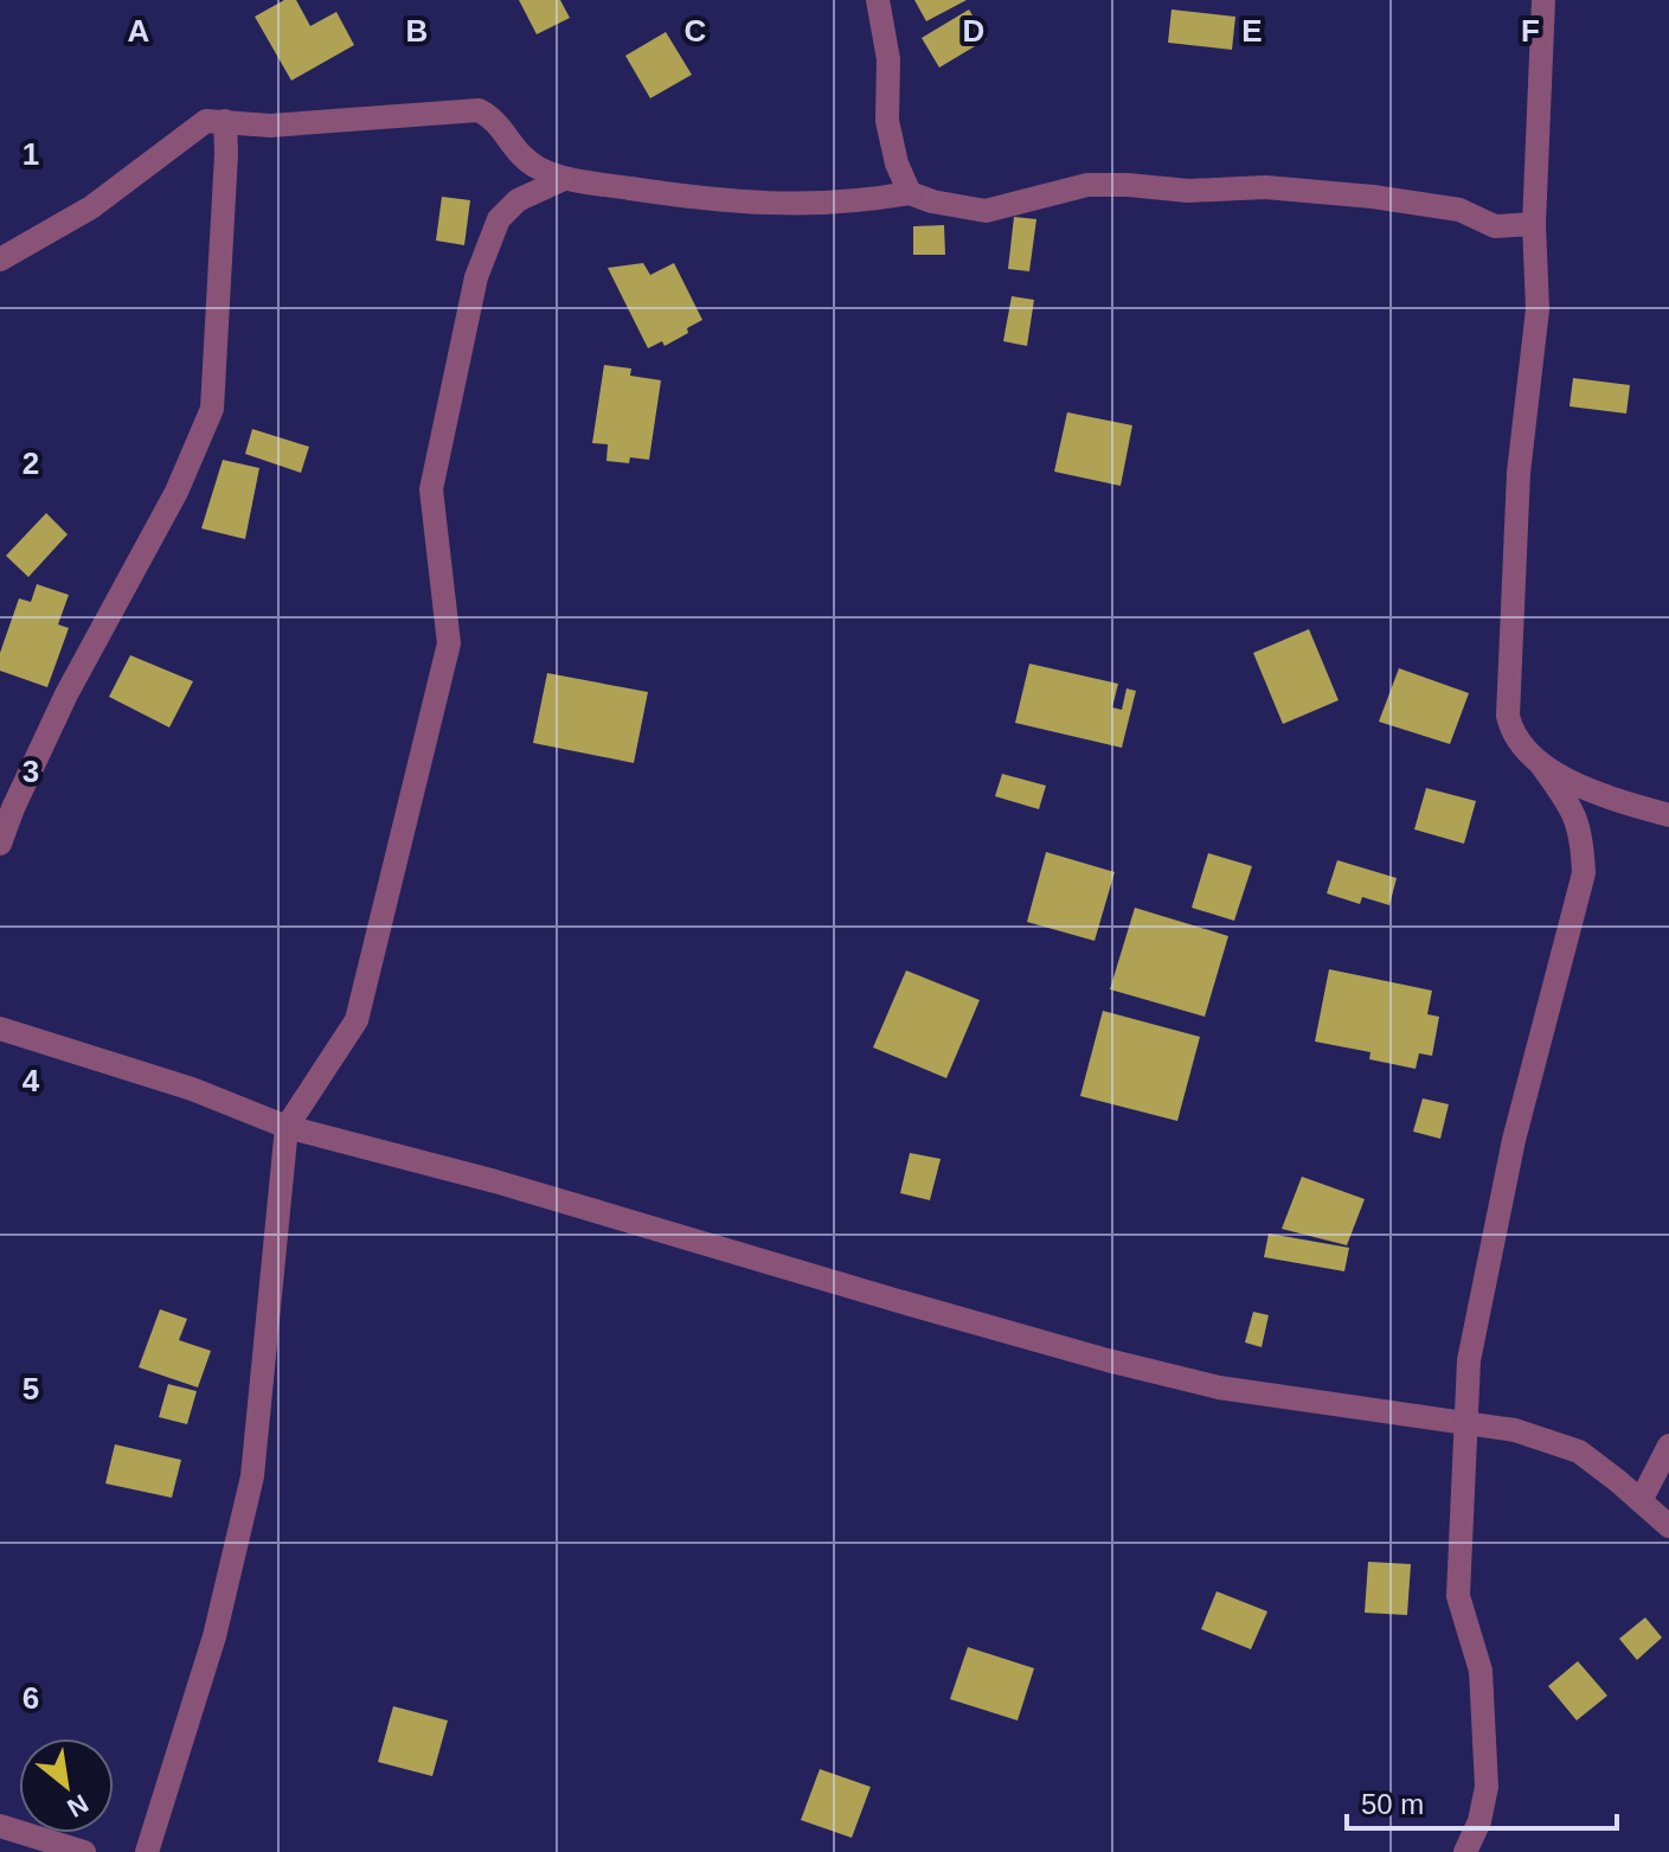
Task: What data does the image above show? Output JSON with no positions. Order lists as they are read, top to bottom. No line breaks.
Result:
{"scale_bar":"50 m","north":"bottom right","grid":{"columns":["A","B","C","D","E","F"],"rows":["1","2","3","4","5","6"]}}
